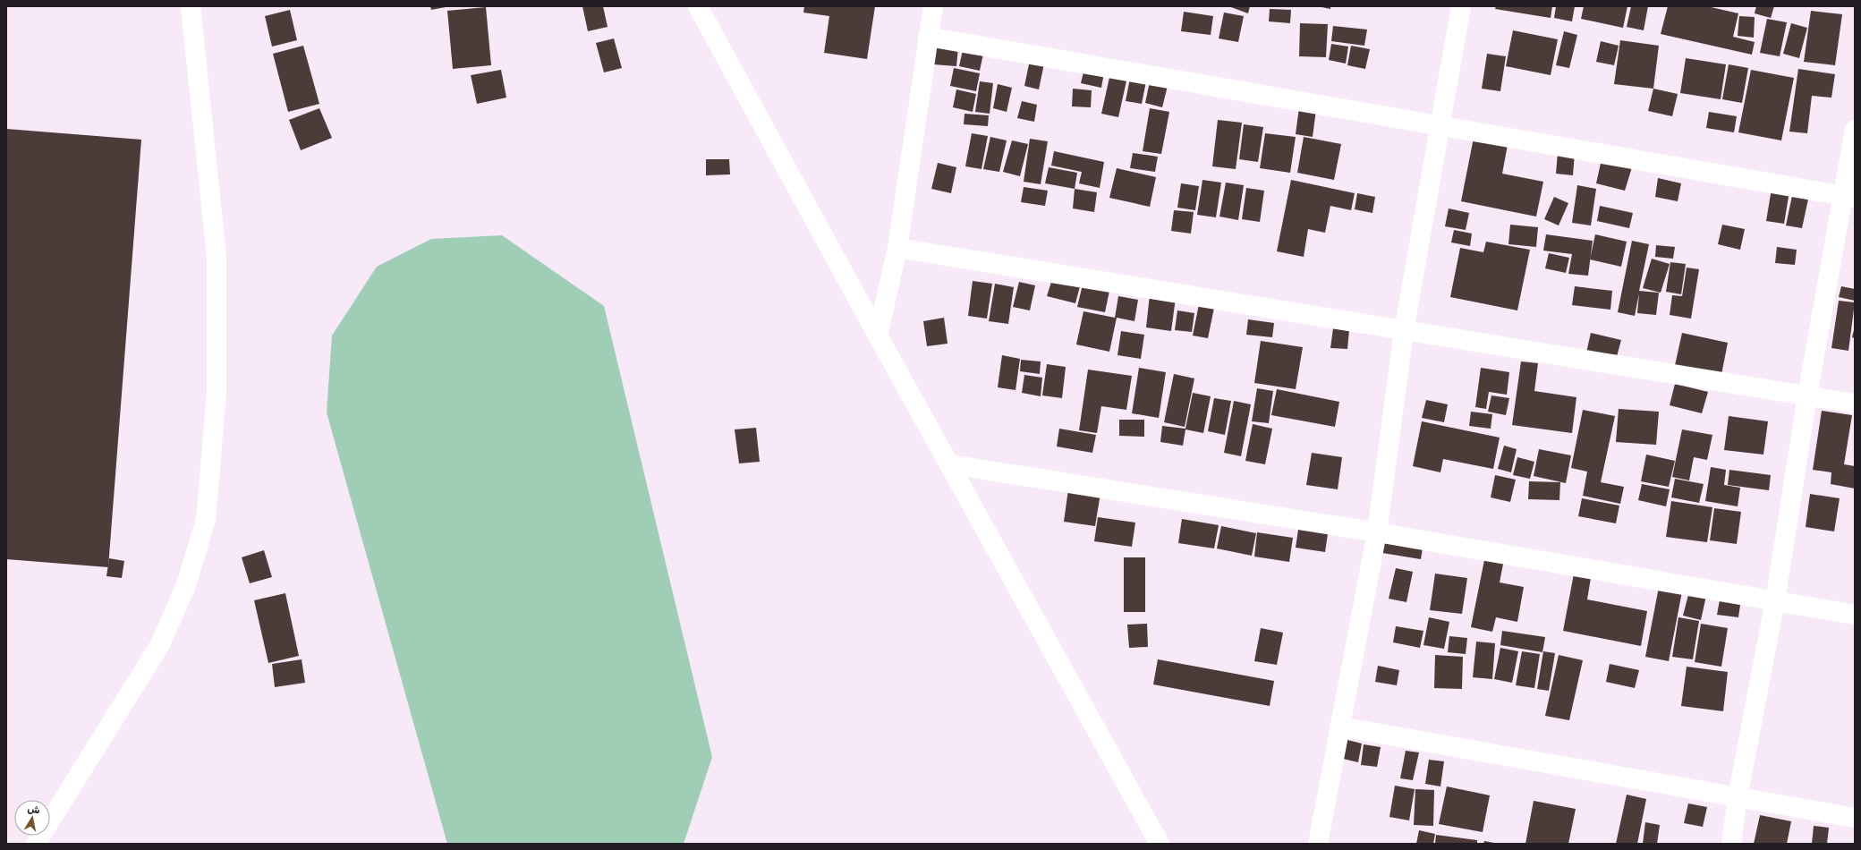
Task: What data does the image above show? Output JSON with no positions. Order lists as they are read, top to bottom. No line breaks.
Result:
{"north":"top"}
